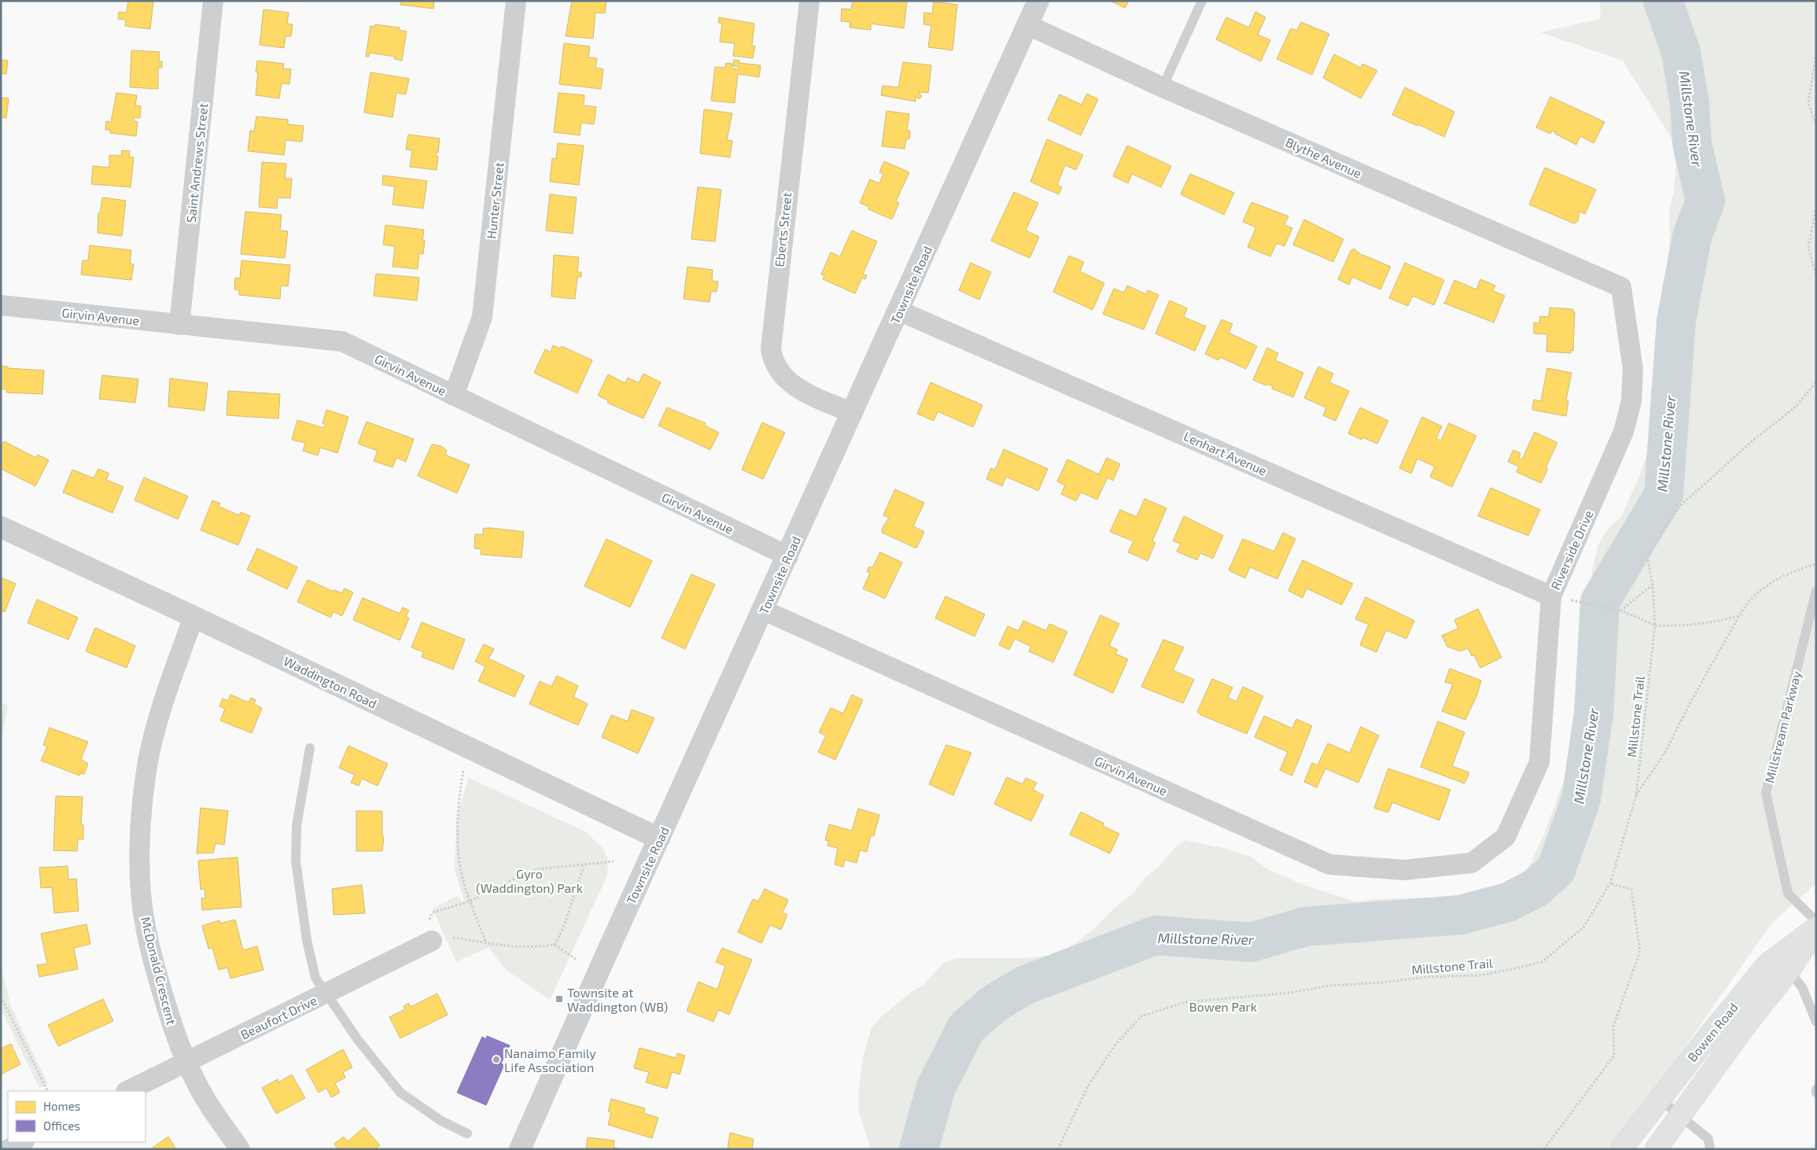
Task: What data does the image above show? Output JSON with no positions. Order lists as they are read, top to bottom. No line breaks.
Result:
{"streets":{"main road":["Bowen Road"],"street":["Blythe Avenue","Saint Andrews Street","Hunter Street","Eberts Street","Townsite Road","Girvin Avenue","Lenhart Avenue","Riverside Drive","Waddington Road","McDonald Crescent","Beaufort Drive"],"lane":["Millstream Parkway"],"path":["Millstone Trail"]},"crossings":[["Blythe Avenue","Townsite Road"],["Blythe Avenue","Riverside Drive"],["Saint Andrews Street","Girvin Avenue"],["Hunter Street","Girvin Avenue"],["Eberts Street","Townsite Road"],["Townsite Road","Girvin Avenue"],["Townsite Road","Lenhart Avenue"],["Townsite Road","Waddington Road"],["Girvin Avenue","Riverside Drive"],["Lenhart Avenue","Riverside Drive"],["Waddington Road","McDonald Crescent"],["McDonald Crescent","Beaufort Drive"]],"water":["Millstone River"],"parks":["Gyro (Waddington) Park","Bowen Park"],"places":{"transit":["Townsite at Waddington (WB)"],"other":["Nanaimo Family Life Association"]},"legend":["Homes","Offices"]}
